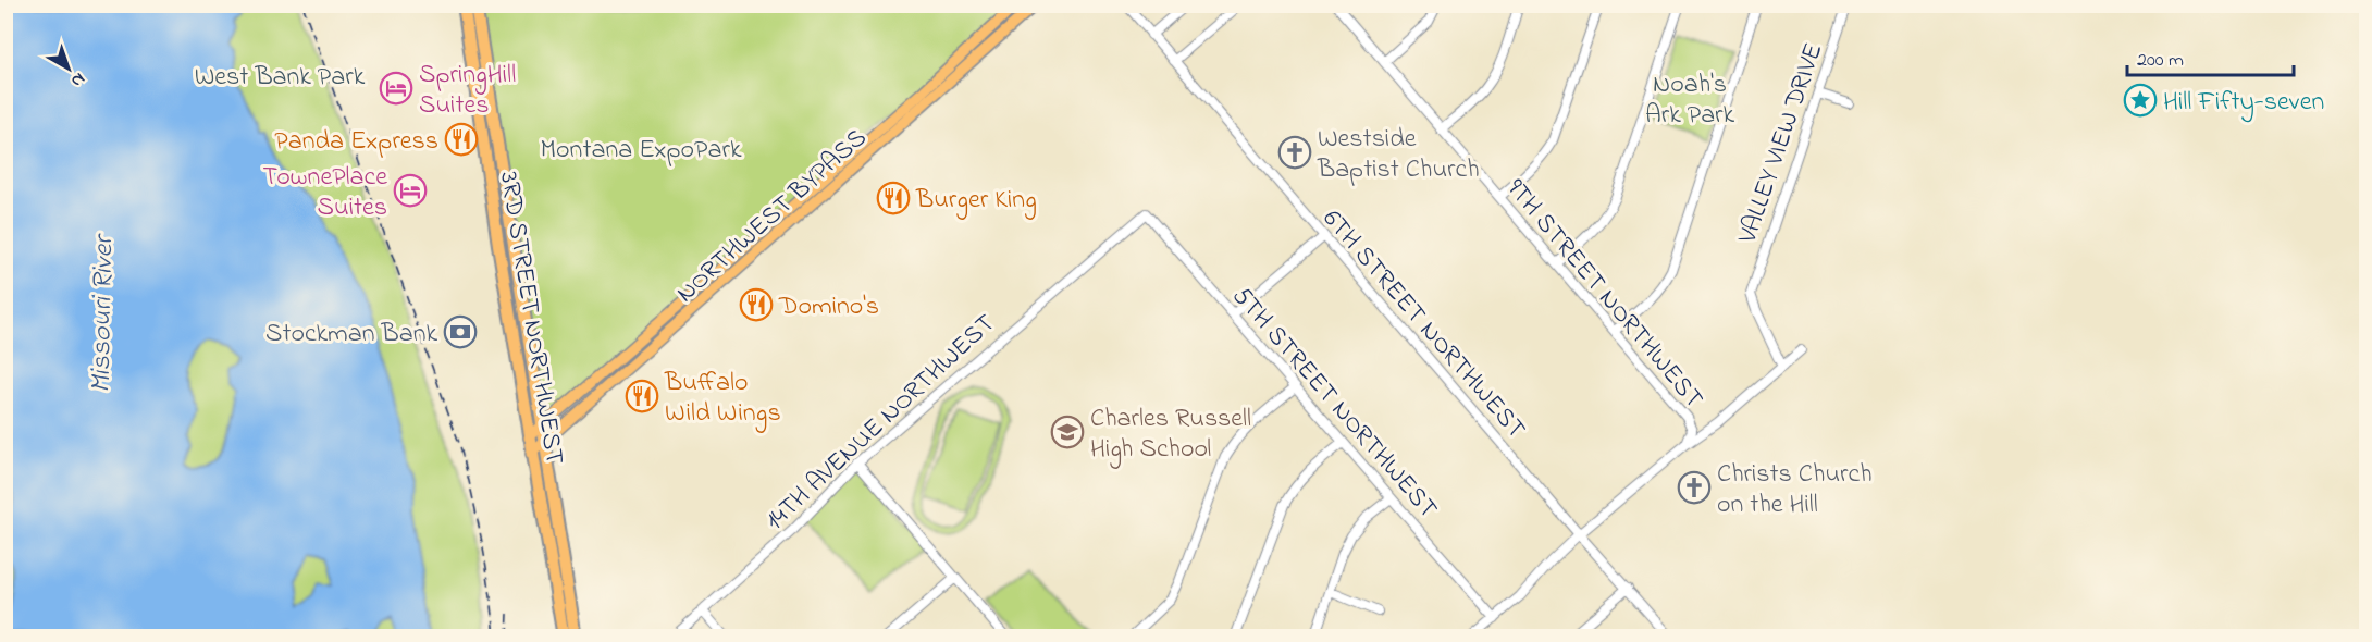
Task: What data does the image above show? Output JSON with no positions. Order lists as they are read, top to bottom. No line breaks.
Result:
{"streets":{"highway":["3RD STREET NORTHWEST"],"main road":["NORTHWEST BYPASS"],"street":["VALLEY VIEW DRIVE","9TH STREET NORTHWEST","6TH STREET NORTHWEST","5TH STREET NORTHWEST","14TH AVENUE NORTHWEST"]},"crossings":[["NORTHWEST BYPASS","3RD STREET NORTHWEST"],["5TH STREET NORTHWEST","14TH AVENUE NORTHWEST"]],"water":["Missouri River"],"parks":["West Bank Park","Noah's Ark Park","Montana ExpoPark"],"places":{"hotel":["SpringHill Suites","TownePlace Suites"],"place":["Hill Fifty-seven"],"restaurant":["Panda Express","Burger King","Domino's","Buffalo Wild Wings"],"church":["Westside Baptist Church","Christs Church on the Hill"],"bank":["Stockman Bank"],"school or university":["Charles Russell High School"]},"scale_bar":"200 m","north":"bottom right"}
